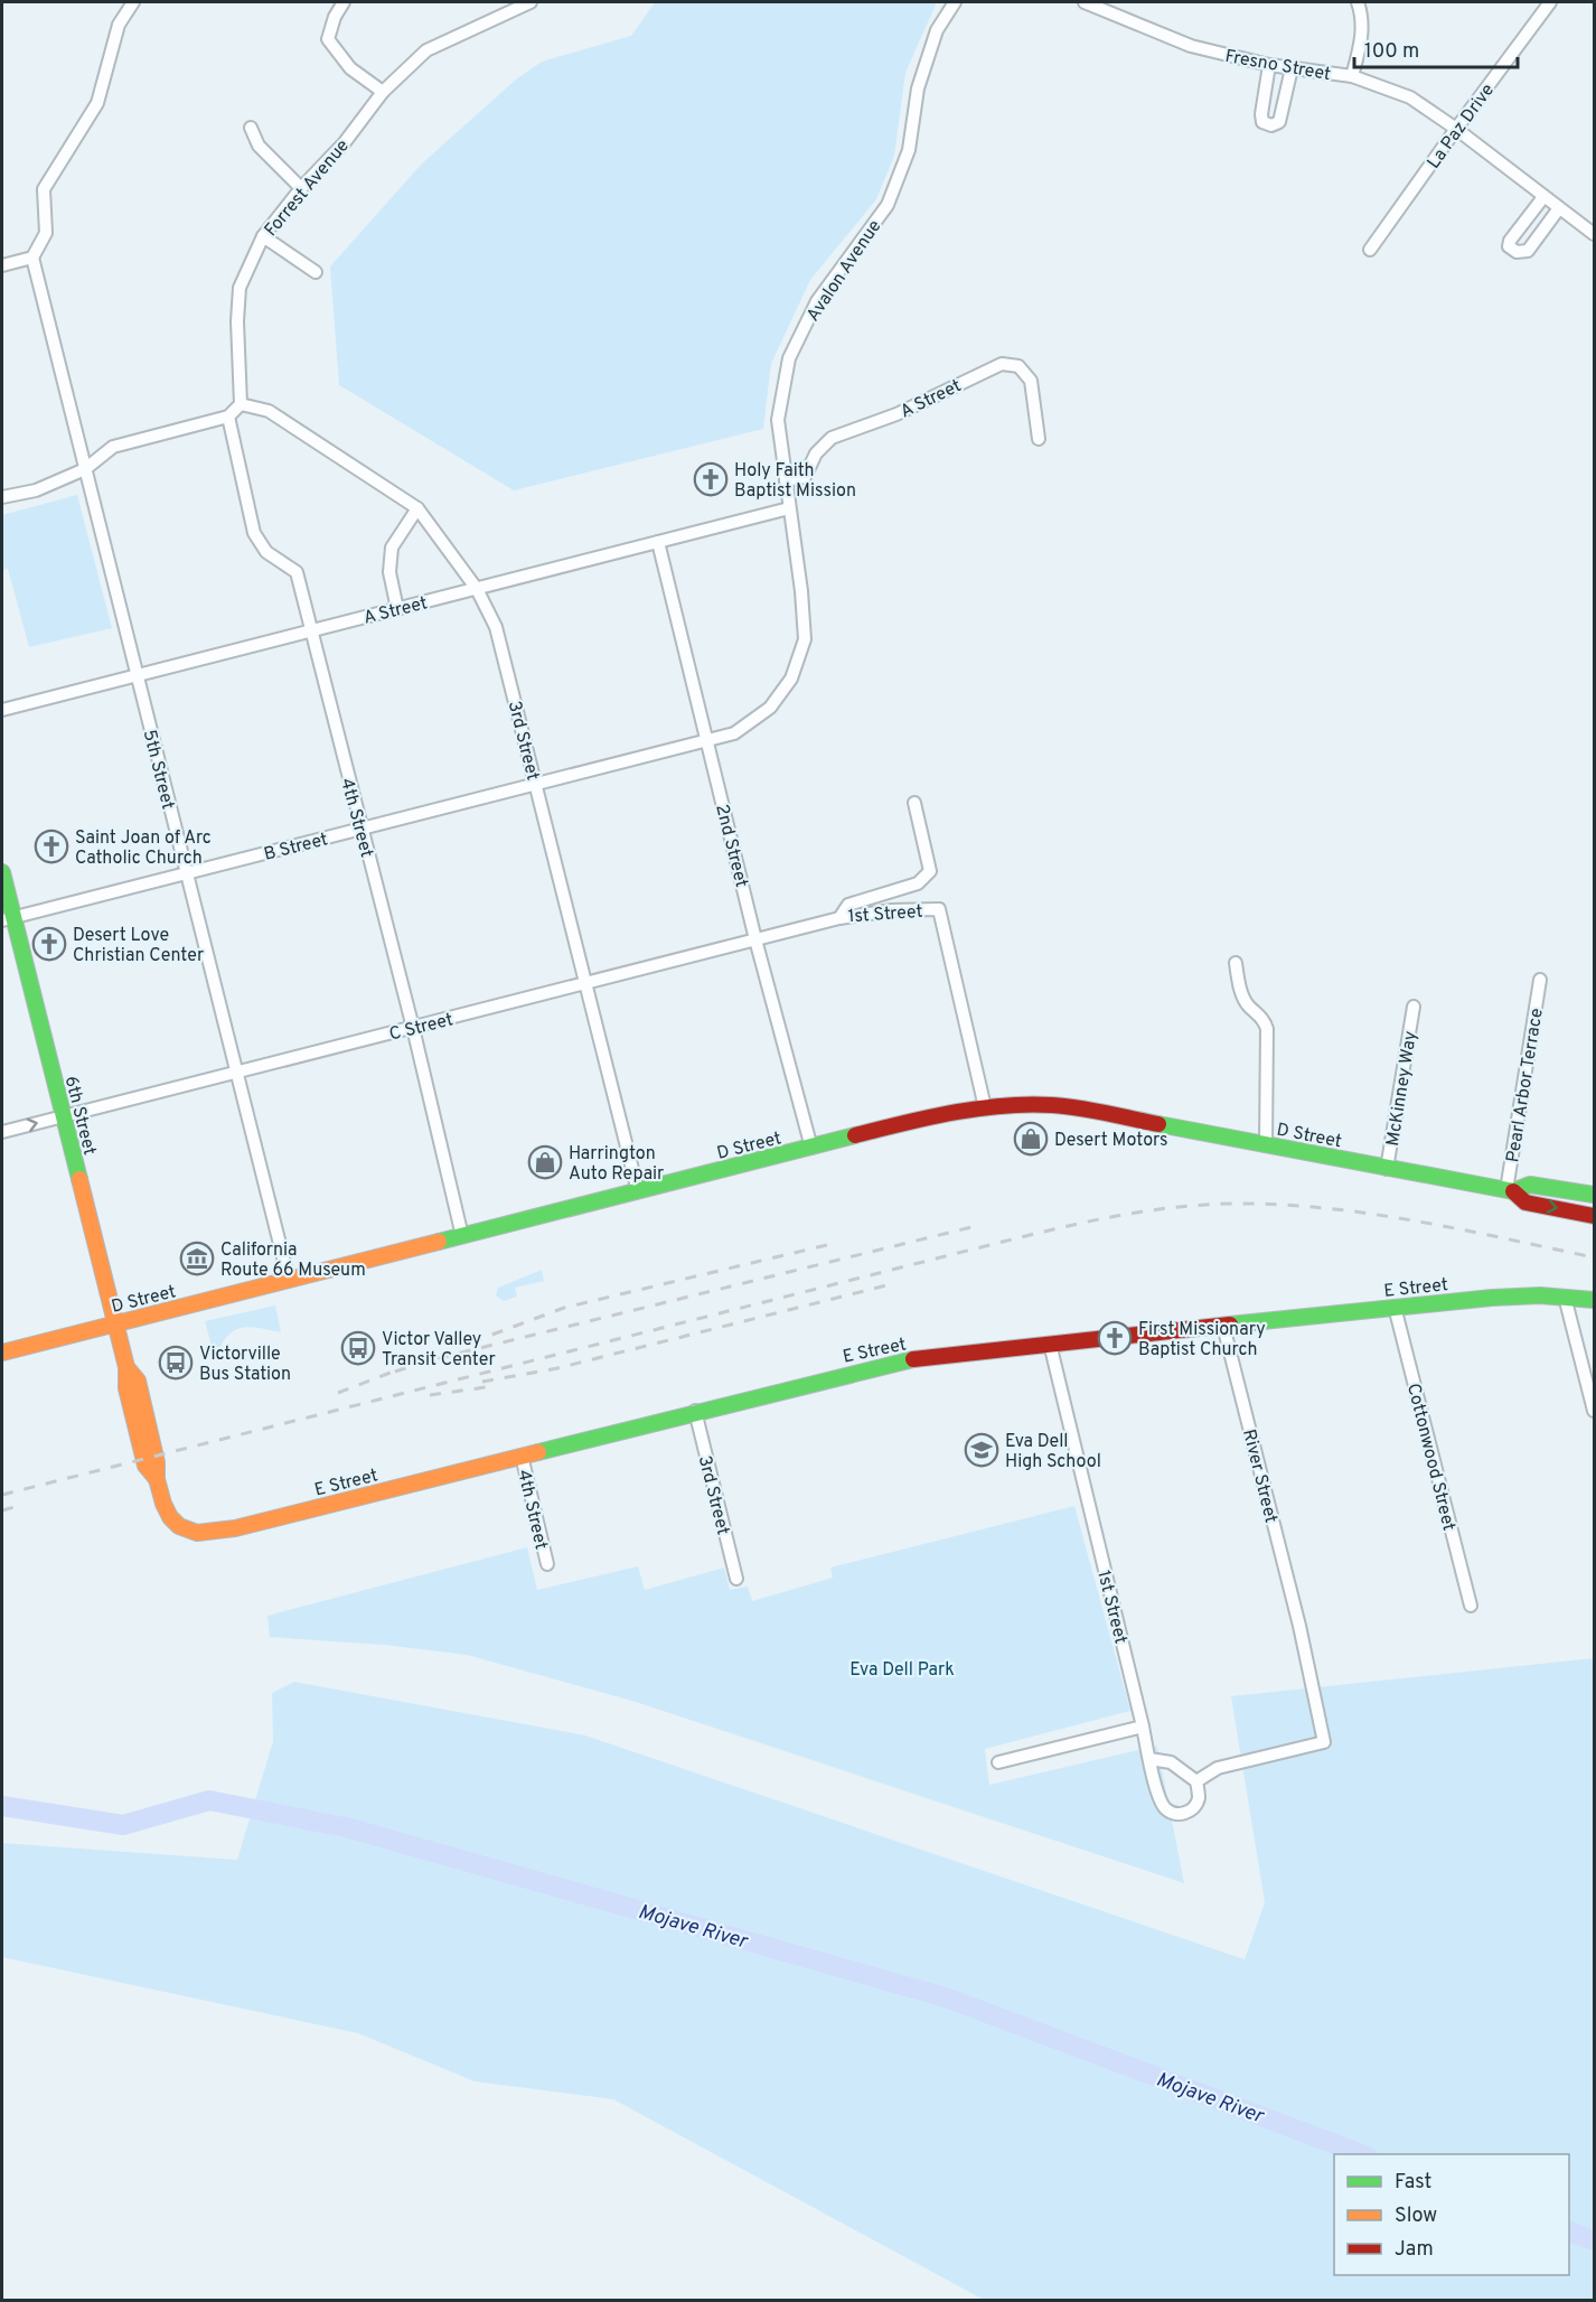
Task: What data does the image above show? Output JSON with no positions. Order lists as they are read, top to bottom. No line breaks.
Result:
{"streets":{"street":["Fresno Street","La Paz Drive","Forrest Avenue","Avalon Avenue","A Street","3rd Street","5th Street","4th Street","B Street","2nd Street","1st Street","C Street","Pearl Arbor Terrace","McKinney Way","6th Street","D Street","E Street","Cottonwood Street","River Street"]},"crossings":[["Fresno Street","La Paz Drive"],["Forrest Avenue","3rd Street"],["Avalon Avenue","A Street"],["Avalon Avenue","B Street"],["Avalon Avenue","2nd Street"],["A Street","3rd Street"],["A Street","5th Street"],["A Street","4th Street"],["A Street","2nd Street"],["3rd Street","B Street"],["3rd Street","C Street"],["3rd Street","D Street"],["3rd Street","E Street"],["5th Street","B Street"],["5th Street","C Street"],["5th Street","D Street"],["4th Street","B Street"],["4th Street","C Street"],["4th Street","D Street"],["4th Street","E Street"],["B Street","2nd Street"],["B Street","6th Street"],["2nd Street","C Street"],["2nd Street","D Street"],["1st Street","C Street"],["1st Street","D Street"],["1st Street","E Street"],["1st Street","River Street"],["C Street","6th Street"],["Pearl Arbor Terrace","D Street"],["McKinney Way","D Street"],["6th Street","D Street"],["6th Street","E Street"],["E Street","Cottonwood Street"],["E Street","River Street"]],"water":["Mojave River"],"parks":["Eva Dell Park"],"places":{"church":["Holy Faith Baptist Mission","Saint Joan of Arc Catholic Church","Desert Love Christian Center","First Missionary Baptist Church"],"shop":["Desert Motors","Harrington Auto Repair"],"museum":["California Route 66 Museum"],"bus stop":["Victor Valley Transit Center","Victorville Bus Station"],"school or university":["Eva Dell High School"]},"legend":["Fast","Slow","Jam"],"scale_bar":"100 m"}
